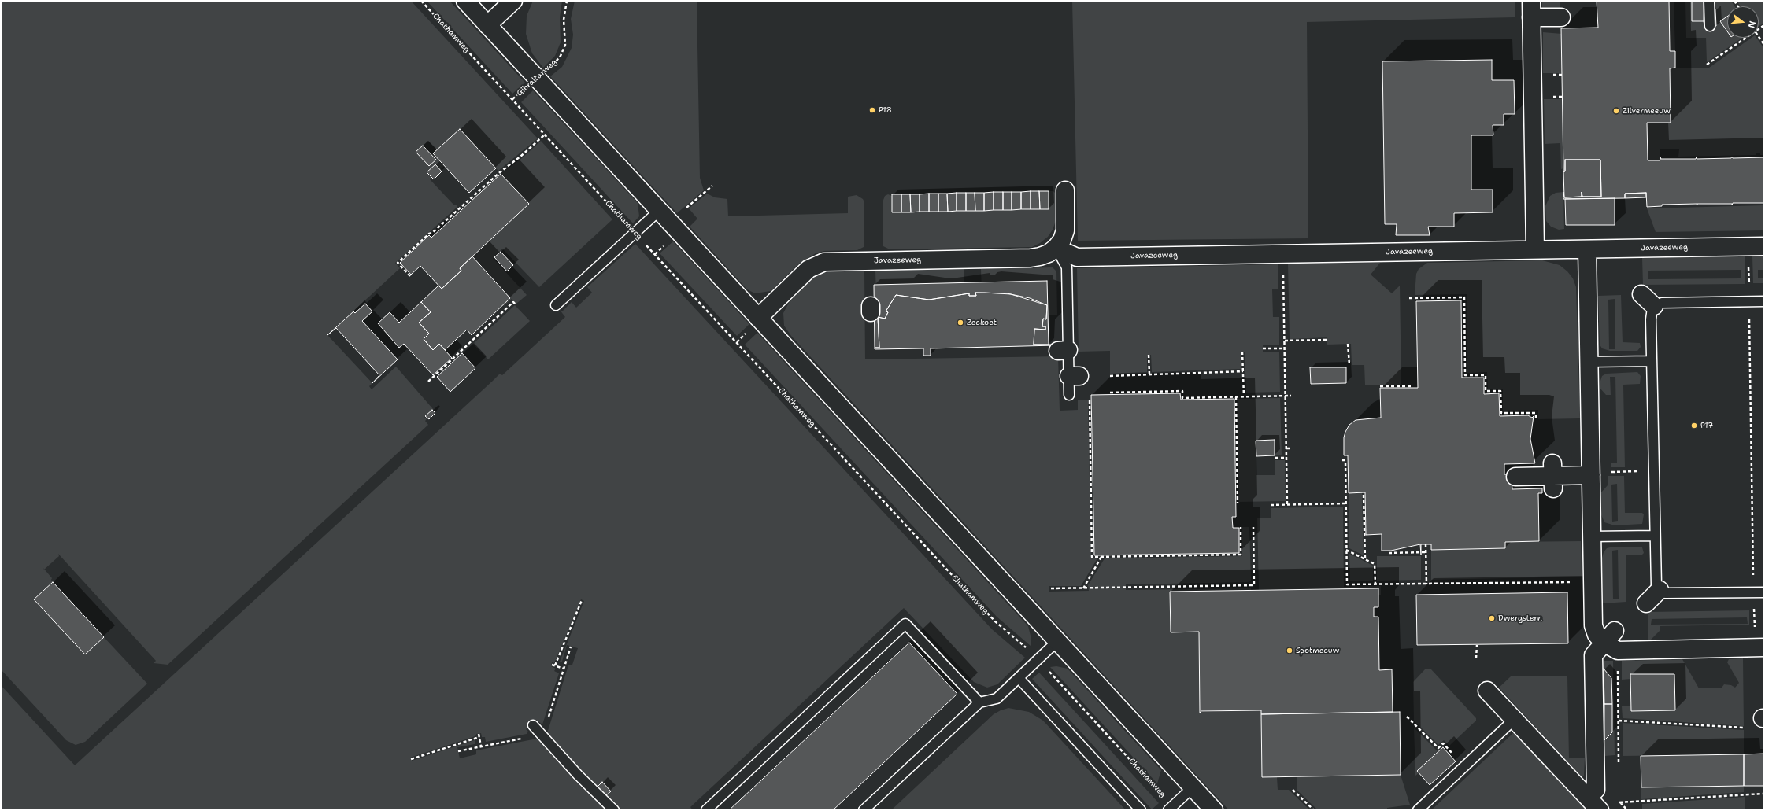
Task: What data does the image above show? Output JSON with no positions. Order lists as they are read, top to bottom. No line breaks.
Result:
{"streets":{"street":["Javazeeweg"],"path":["Chathamweg","Gibraltarweg"]},"crossings":[["Chathamweg","Gibraltarweg"]],"places":["P18","Zilvermeeuw","Zeekoet","P17","Dwergstern","Spotmeeuw"],"north":"right"}
